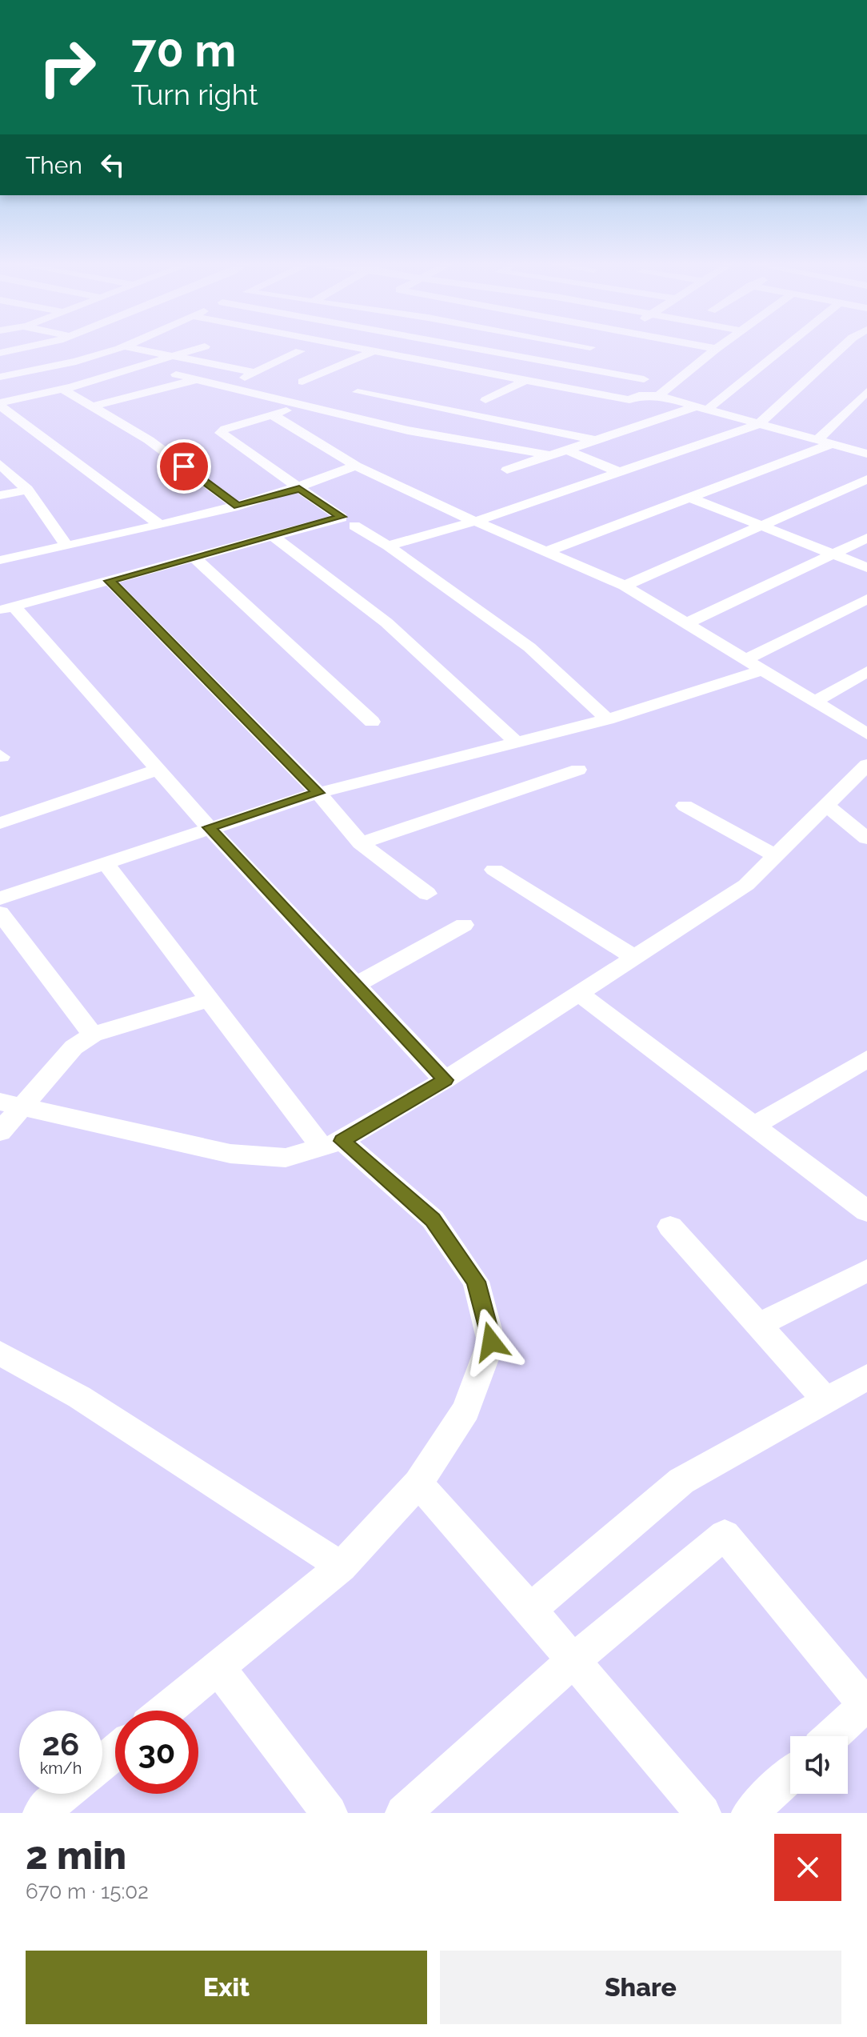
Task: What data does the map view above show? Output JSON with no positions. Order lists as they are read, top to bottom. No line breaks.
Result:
{"page":{"turn":["70 m","Turn right"],"then":"Then","speed":"26 km/h","limit":"30","heading":["2 min","670 m · 15:02"],"buttons":["Exit","Share"]}}
